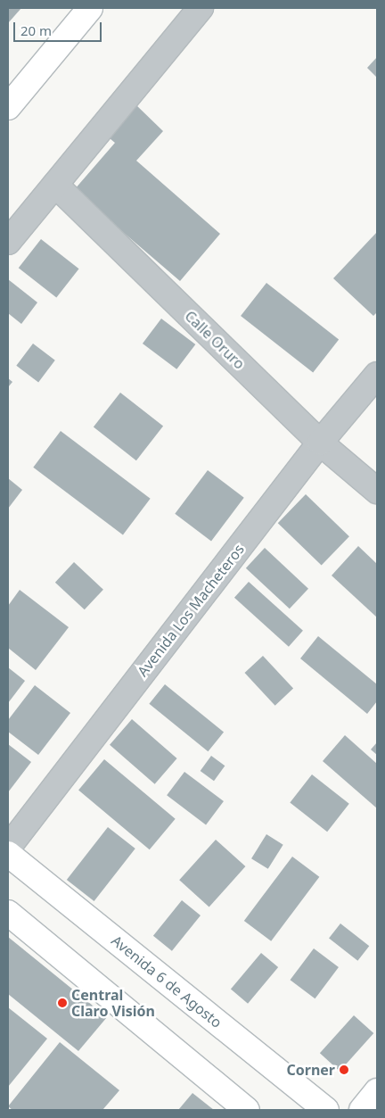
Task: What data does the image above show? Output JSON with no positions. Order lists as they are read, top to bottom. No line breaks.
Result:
{"streets":{"main road":["Avenida 6 de Agosto"],"street":["Calle Oruro","Avenida Los Macheteros"]},"crossings":[["Calle Oruro","Avenida Los Macheteros"]],"places":["Central Claro Visión","Corner"],"scale_bar":"20 m"}
